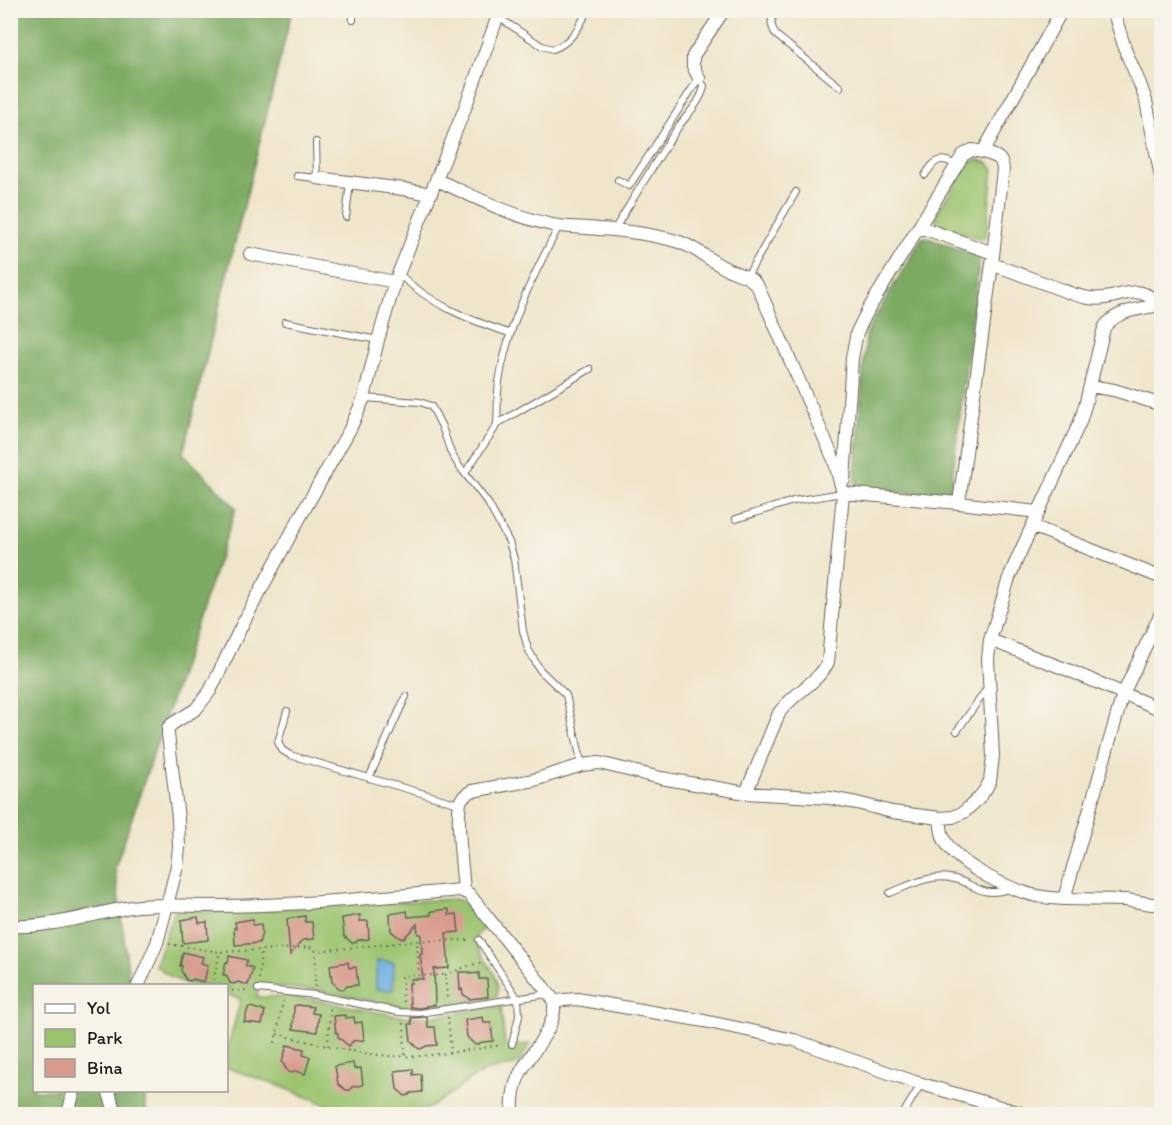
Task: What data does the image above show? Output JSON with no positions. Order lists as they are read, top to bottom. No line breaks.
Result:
{"legend":["Yol","Park","Bina"]}
